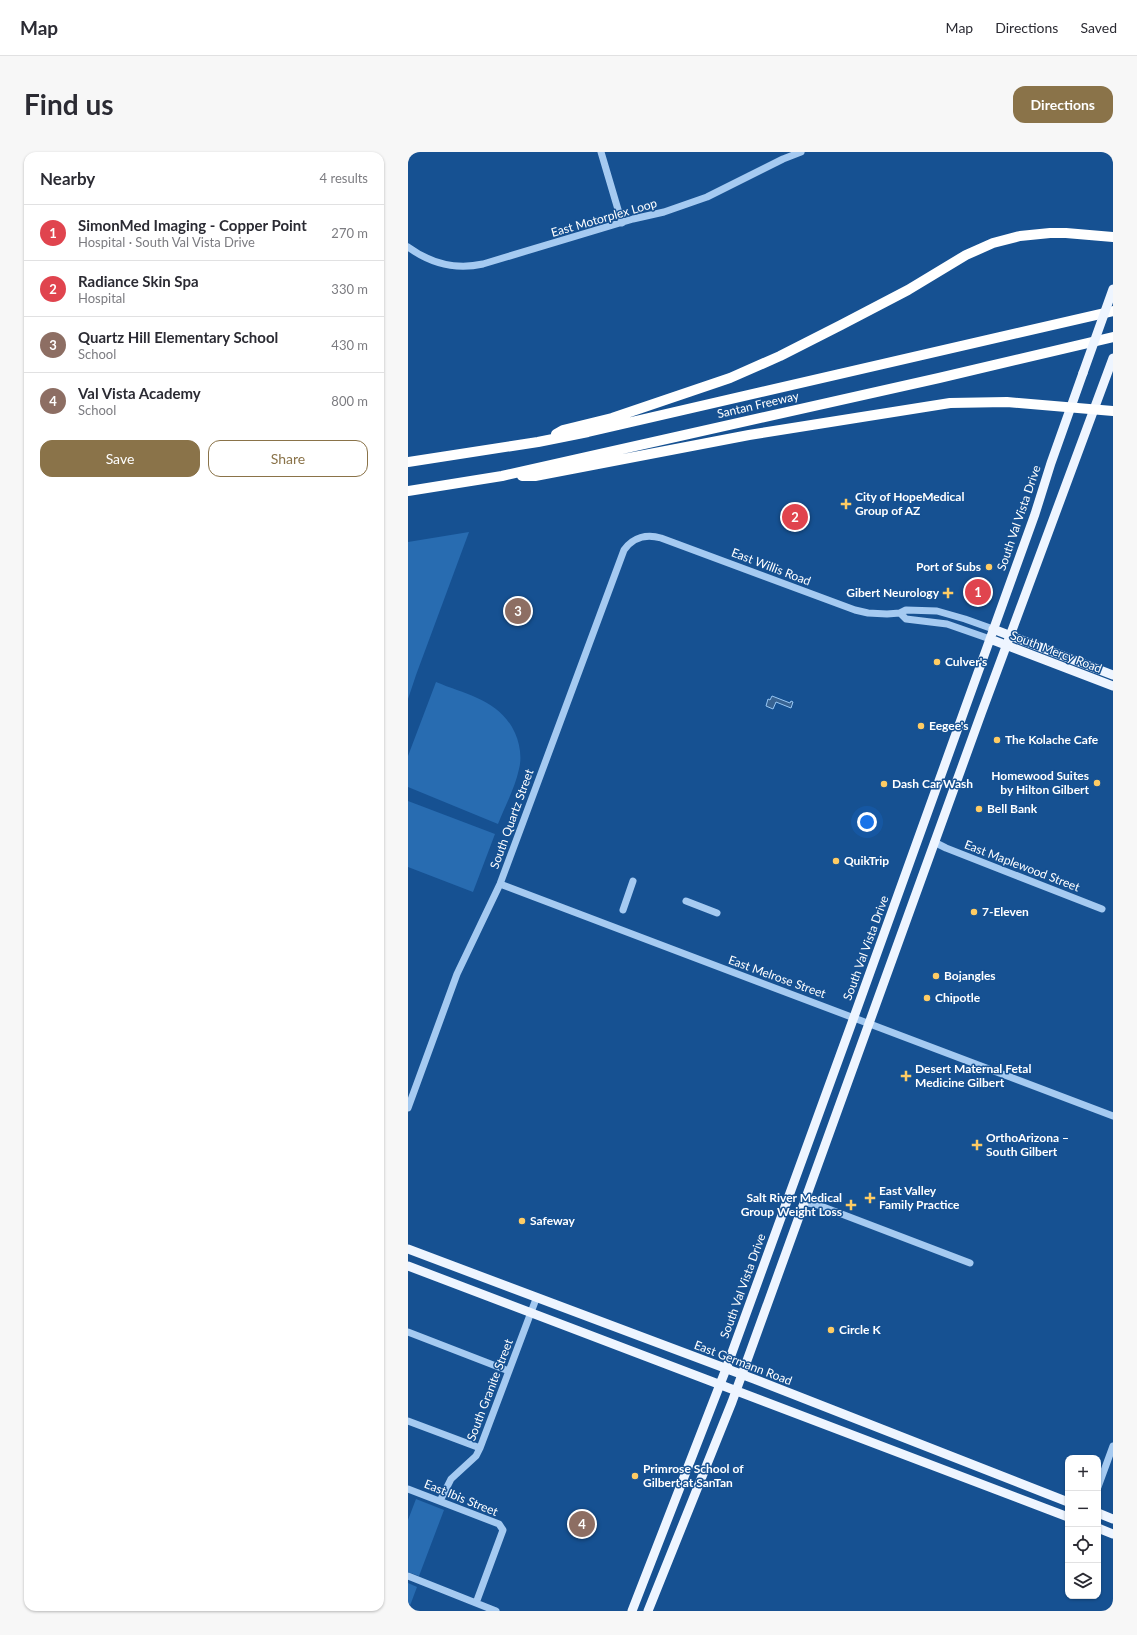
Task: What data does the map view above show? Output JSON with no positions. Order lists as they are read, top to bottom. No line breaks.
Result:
{"streets":{"highway":["Santan Freeway"],"main road":["South Val Vista Drive","South Mercy Road","East Germann Road"],"street":["East Motorplex Loop","East Willis Road","South Quartz Street","East Maplewood Street","East Melrose Street","South Granite Street","East Ibis Street"]},"crossings":[["South Val Vista Drive","East Willis Road"],["South Val Vista Drive","South Mercy Road"],["South Val Vista Drive","East Melrose Street"],["South Val Vista Drive","East Germann Road"],["East Willis Road","South Mercy Road"],["East Willis Road","South Quartz Street"],["South Quartz Street","East Melrose Street"],["East Germann Road","South Granite Street"],["South Granite Street","East Ibis Street"]],"places":{"health":["City of HopeMedical Group of AZ","Gibert Neurology","Desert Maternal Fetal Medicine Gilbert","OrthoArizona – South Gilbert","East Valley Family Practice","Salt River Medical Group Weight Loss"],"other":["Port of Subs","Culver's","Eegee's","The Kolache Cafe","Homewood Suites by Hilton Gilbert","Dash Car Wash","Bell Bank","QuikTrip","7-Eleven","Bojangles","Chipotle","Safeway","Circle K","Primrose School of Gilbert at SanTan"]},"page":{"header":"Map","nav":["Map","Directions","Saved"],"buttons":["Directions",["Save","Share"]],"title":"Find us","heading":["Nearby","4 results"],"list":[{"mark":"1","name":"SimonMed Imaging - Copper Point","note":"Hospital · South Val Vista Drive","value":"270 m"},{"mark":"2","name":"Radiance Skin Spa","note":"Hospital","value":"330 m"},{"mark":"3","name":"Quartz Hill Elementary School","note":"School","value":"430 m"},{"mark":"4","name":"Val Vista Academy","note":"School","value":"800 m"}],"pins":["2","1","3","4"],"map_buttons":["+","−"]}}
